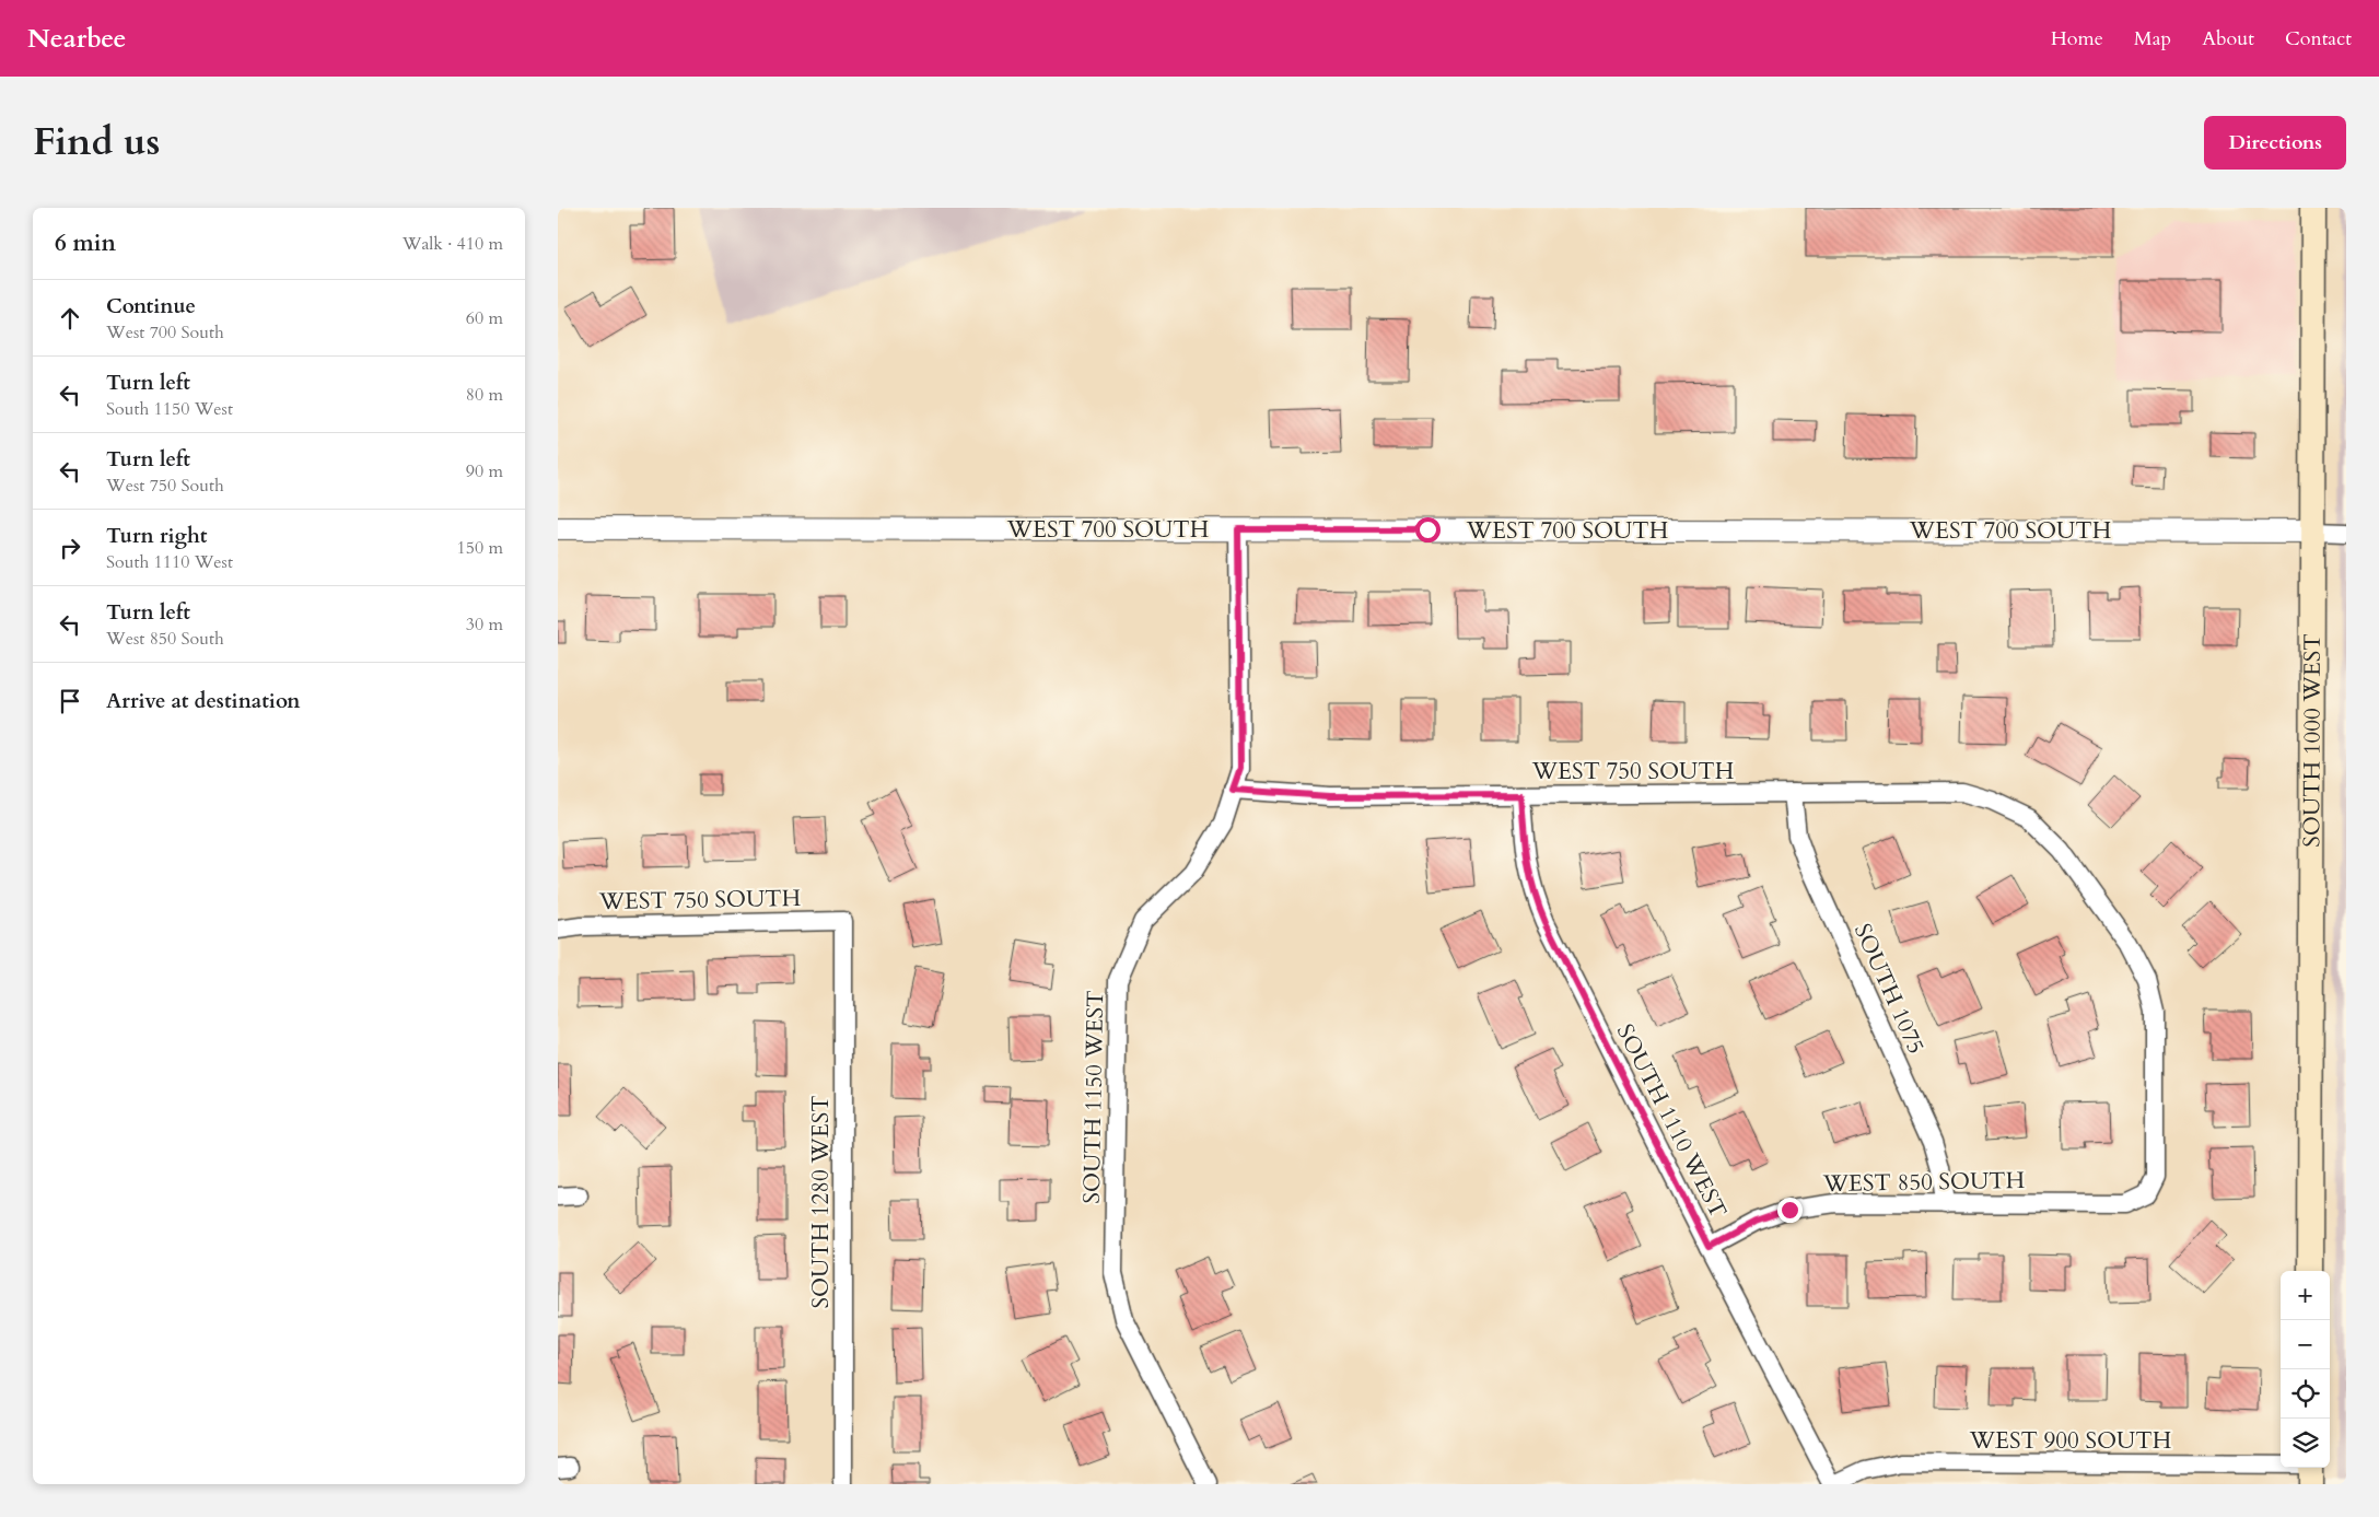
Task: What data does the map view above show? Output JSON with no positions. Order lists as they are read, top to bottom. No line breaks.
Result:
{"streets":{"main road":["SOUTH 1000 WEST"],"street":["WEST 700 SOUTH","WEST 750 SOUTH","SOUTH 1075","SOUTH 1150 WEST","SOUTH 1110 WEST","WEST 850 SOUTH","SOUTH 1280 WEST","WEST 900 SOUTH"]},"crossings":[["WEST 700 SOUTH","SOUTH 1000 WEST"],["WEST 700 SOUTH","SOUTH 1150 WEST"],["WEST 750 SOUTH","SOUTH 1075"],["WEST 750 SOUTH","SOUTH 1150 WEST"],["WEST 750 SOUTH","SOUTH 1110 WEST"],["WEST 750 SOUTH","WEST 850 SOUTH"],["WEST 750 SOUTH","SOUTH 1280 WEST"],["SOUTH 1075","WEST 850 SOUTH"],["SOUTH 1110 WEST","WEST 850 SOUTH"],["SOUTH 1110 WEST","WEST 900 SOUTH"]],"page":{"header":"Nearbee","nav":["Home","Map","About","Contact"],"title":"Find us","buttons":"Directions","heading":["6 min","Walk · 410 m"],"list":[["Continue","West 700 South","60 m"],["Turn left","South 1150 West","80 m"],["Turn left","West 750 South","90 m"],["Turn right","South 1110 West","150 m"],["Turn left","West 850 South","30 m"],"Arrive at destination"],"map_buttons":["+","−"]}}
